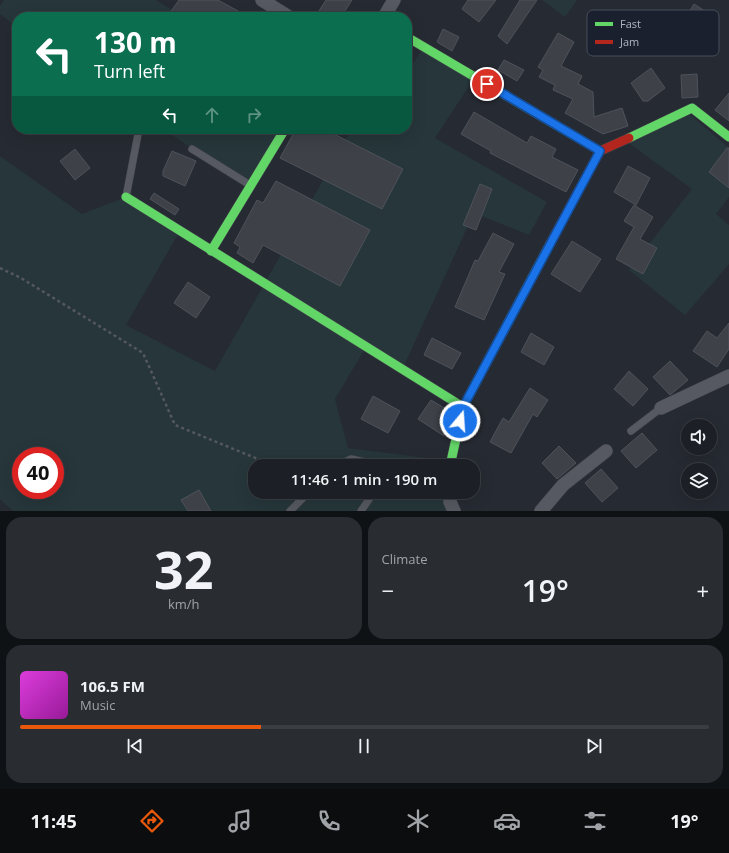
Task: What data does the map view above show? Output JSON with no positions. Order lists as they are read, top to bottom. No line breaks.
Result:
{"legend":["Fast","Jam"],"page":{"turn":["130 m","Turn left"],"limit":"40","trip":"11:46 · 1 min · 190 m","tile":[["32","km/h"],"Climate"],"heat":["−","19°","+"],"song":["106.5 FM","Music"],"tabs":["11:45","19°"]}}
